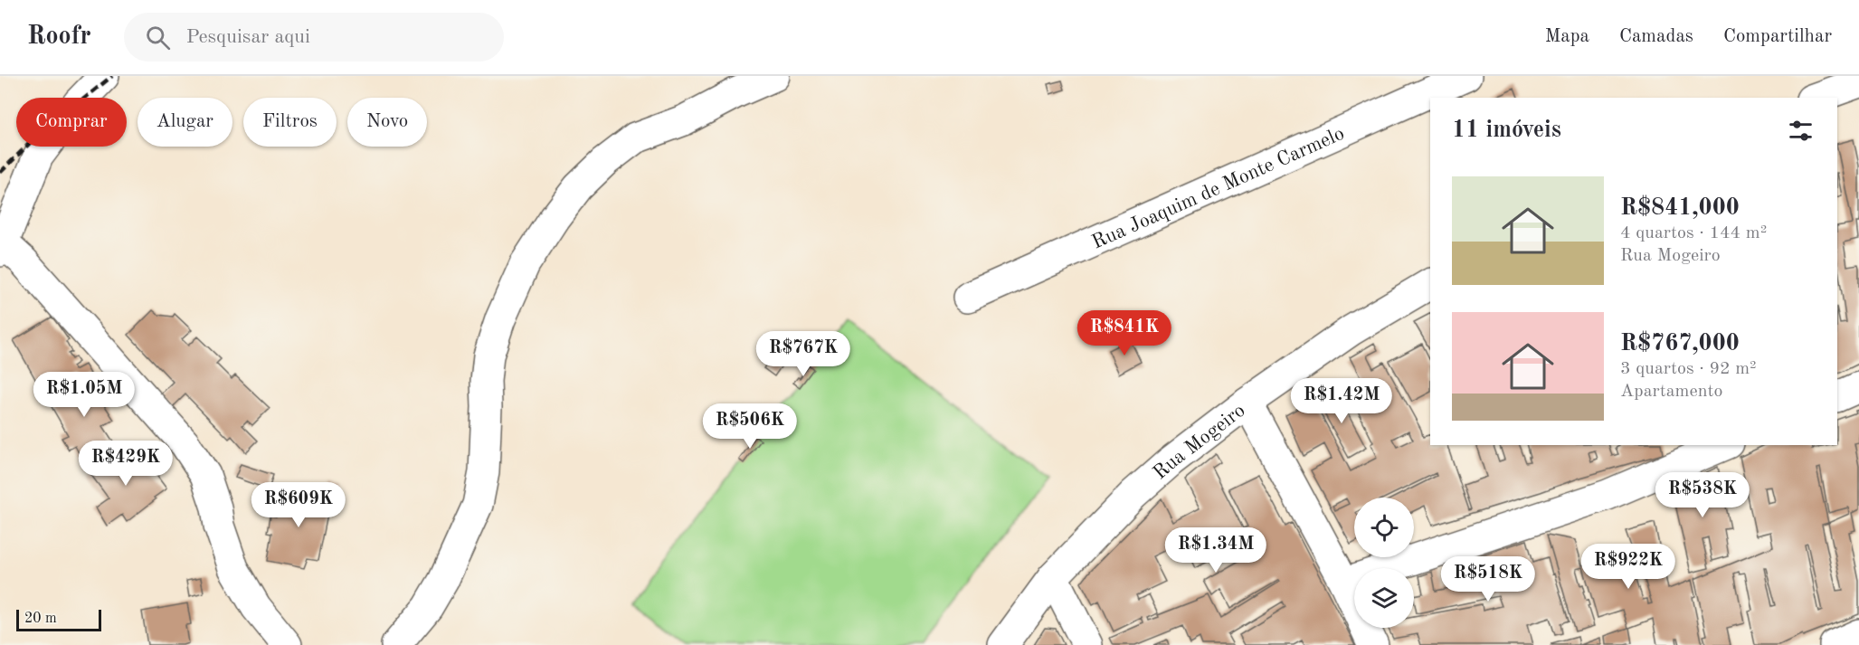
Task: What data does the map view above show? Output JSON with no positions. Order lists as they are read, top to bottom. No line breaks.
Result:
{"streets":{"street":["Rua Joaquim de Monte Carmelo","Rua Mogeiro"]},"scale_bar":"20 m","page":{"header":"Roofr","search":"Pesquisar aqui","nav":["Mapa","Camadas","Compartilhar"],"chip":["Comprar","Alugar","Filtros","Novo"],"heading":"11 imóveis","list":[{"name":"R$841,000","note":"4 quartos · 144 m² · Rua Mogeiro"},{"name":"R$767,000","note":"3 quartos · 92 m² · Apartamento"}],"price":["R$841K","R$767K","R$1.05M","R$1.42M","R$506K","R$429K","R$538K","R$609K","R$1.34M","R$922K","R$518K"],"scale":"20 m"}}
